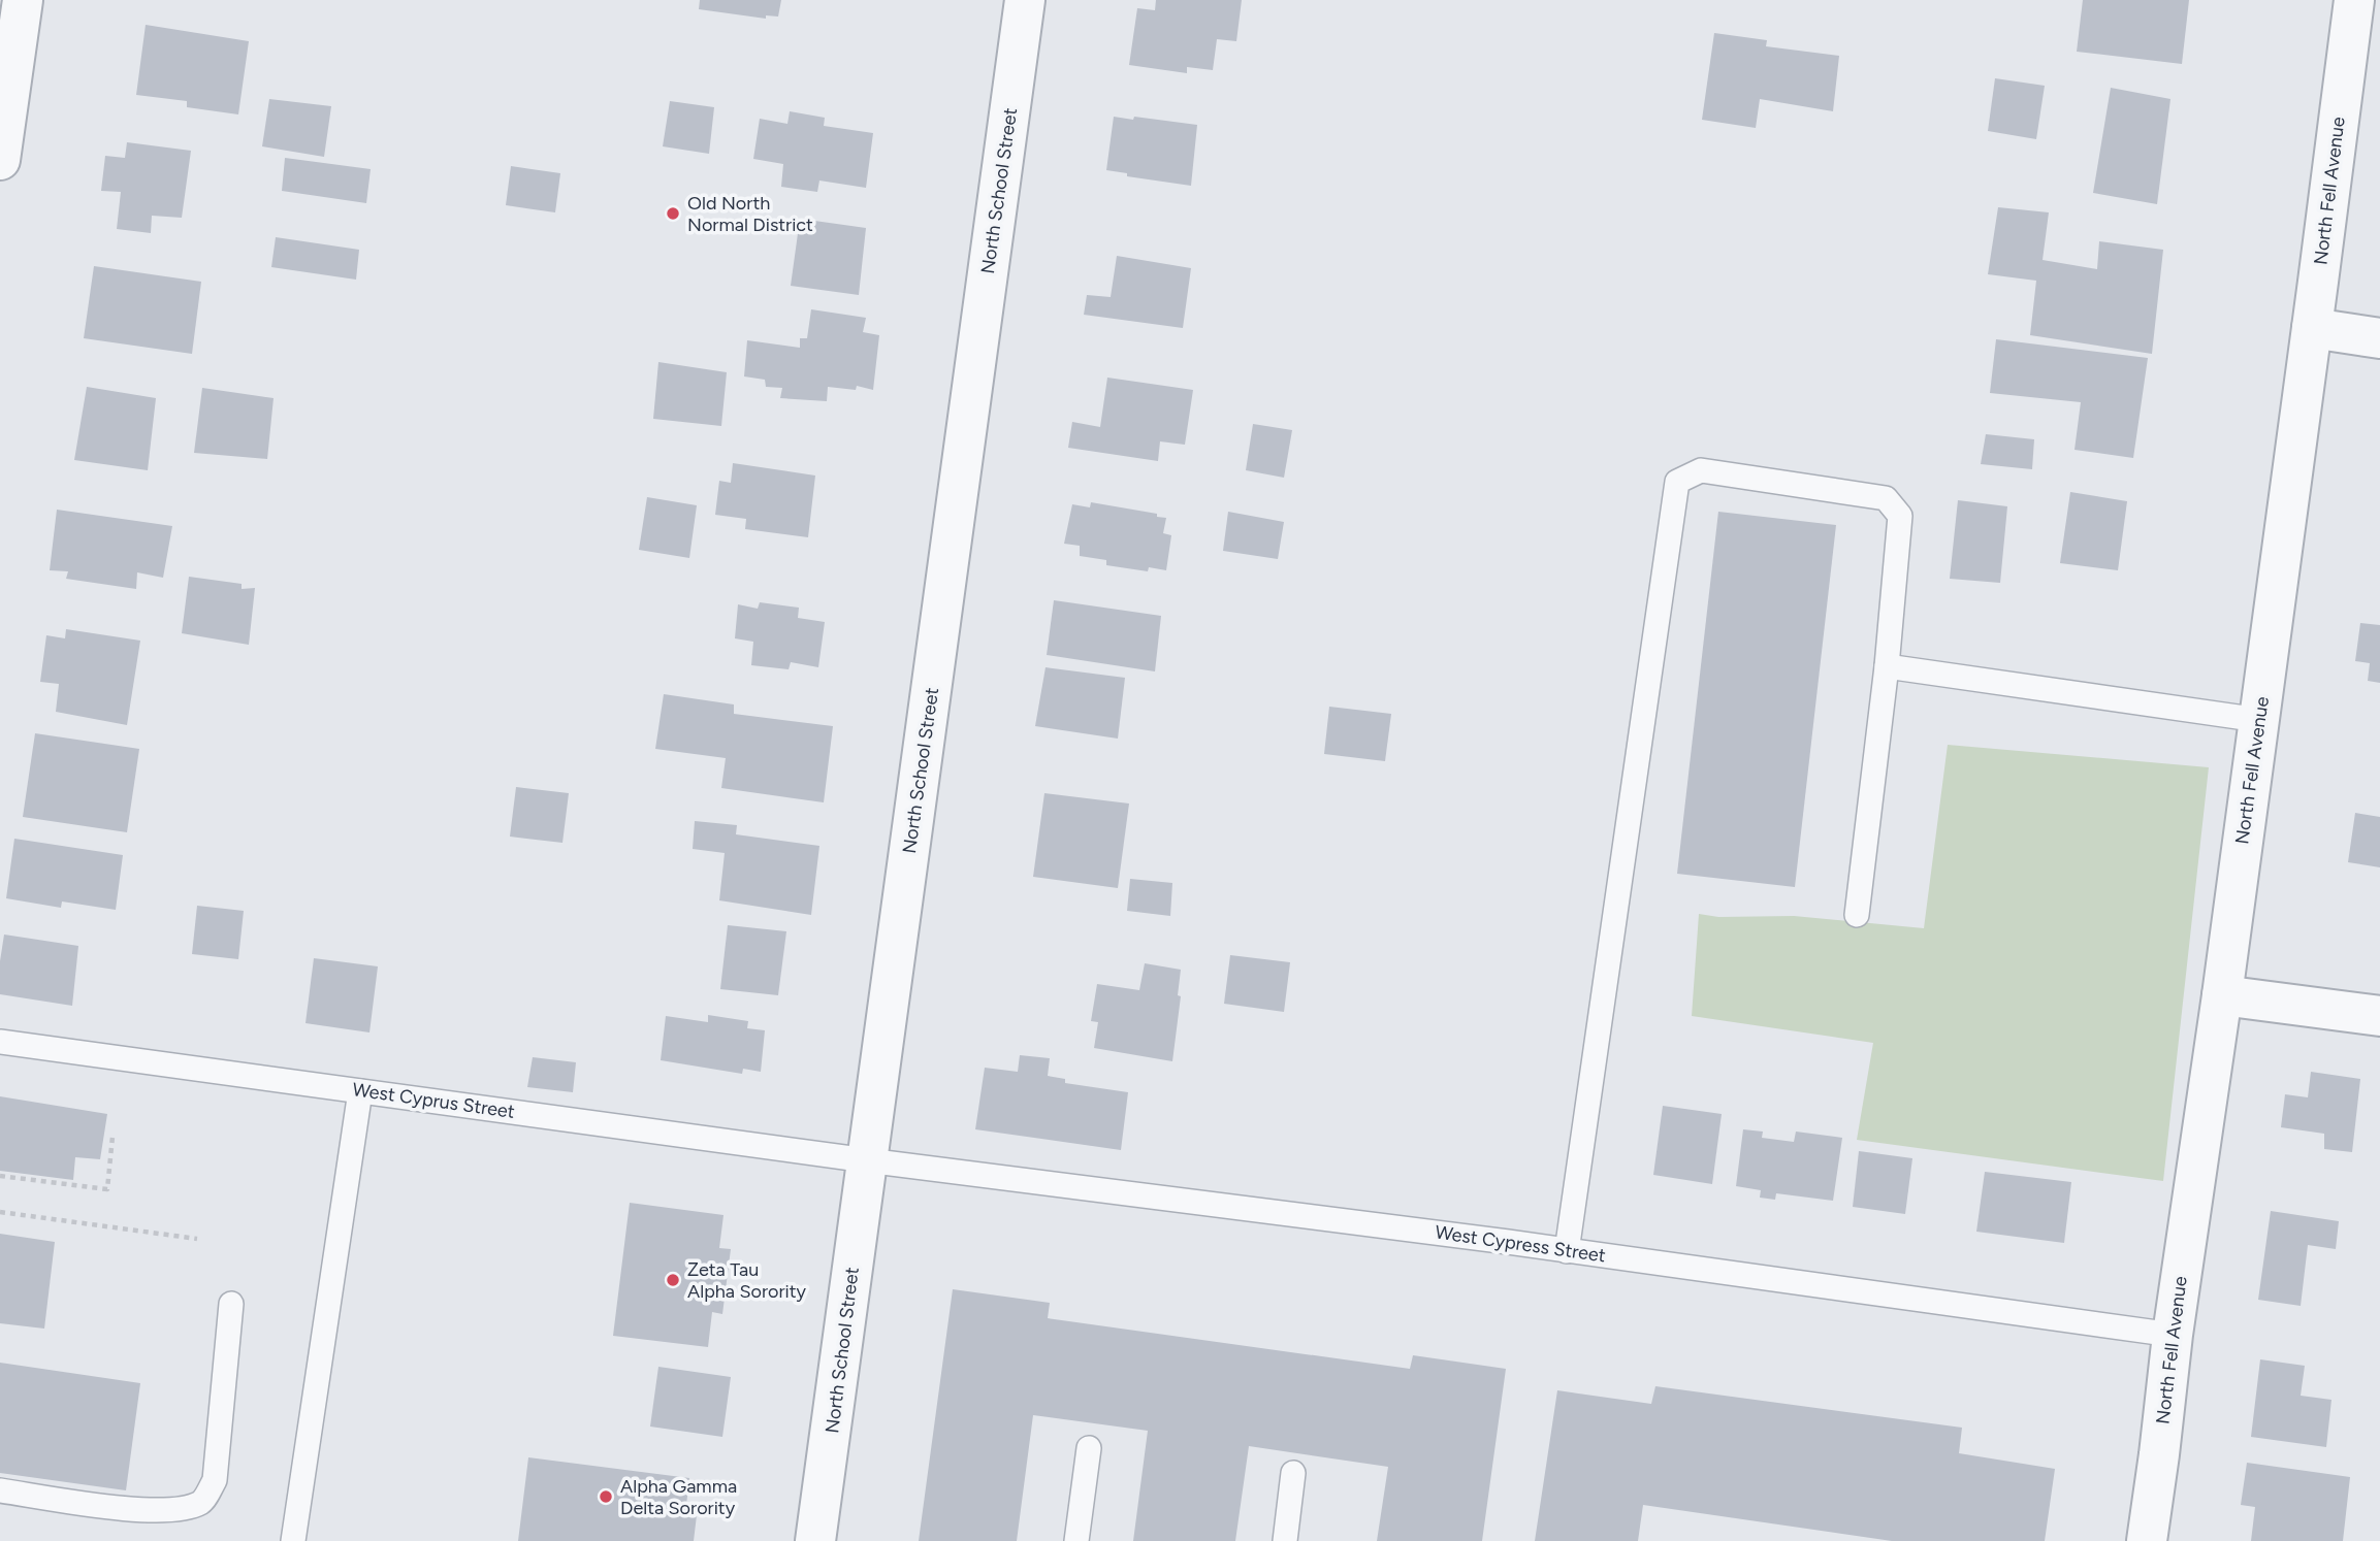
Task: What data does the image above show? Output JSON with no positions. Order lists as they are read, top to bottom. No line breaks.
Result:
{"streets":{"street":["North School Street","North Fell Avenue"],"lane":["West Cyprus Street","West Cypress Street"]},"crossings":[["North School Street","West Cyprus Street"],["North School Street","West Cypress Street"],["North Fell Avenue","West Cypress Street"],["West Cyprus Street","West Cypress Street"]],"places":["Old North Normal District","Ζeta Tau Alpha Sorority","Alpha Gamma Delta Sorority"]}
